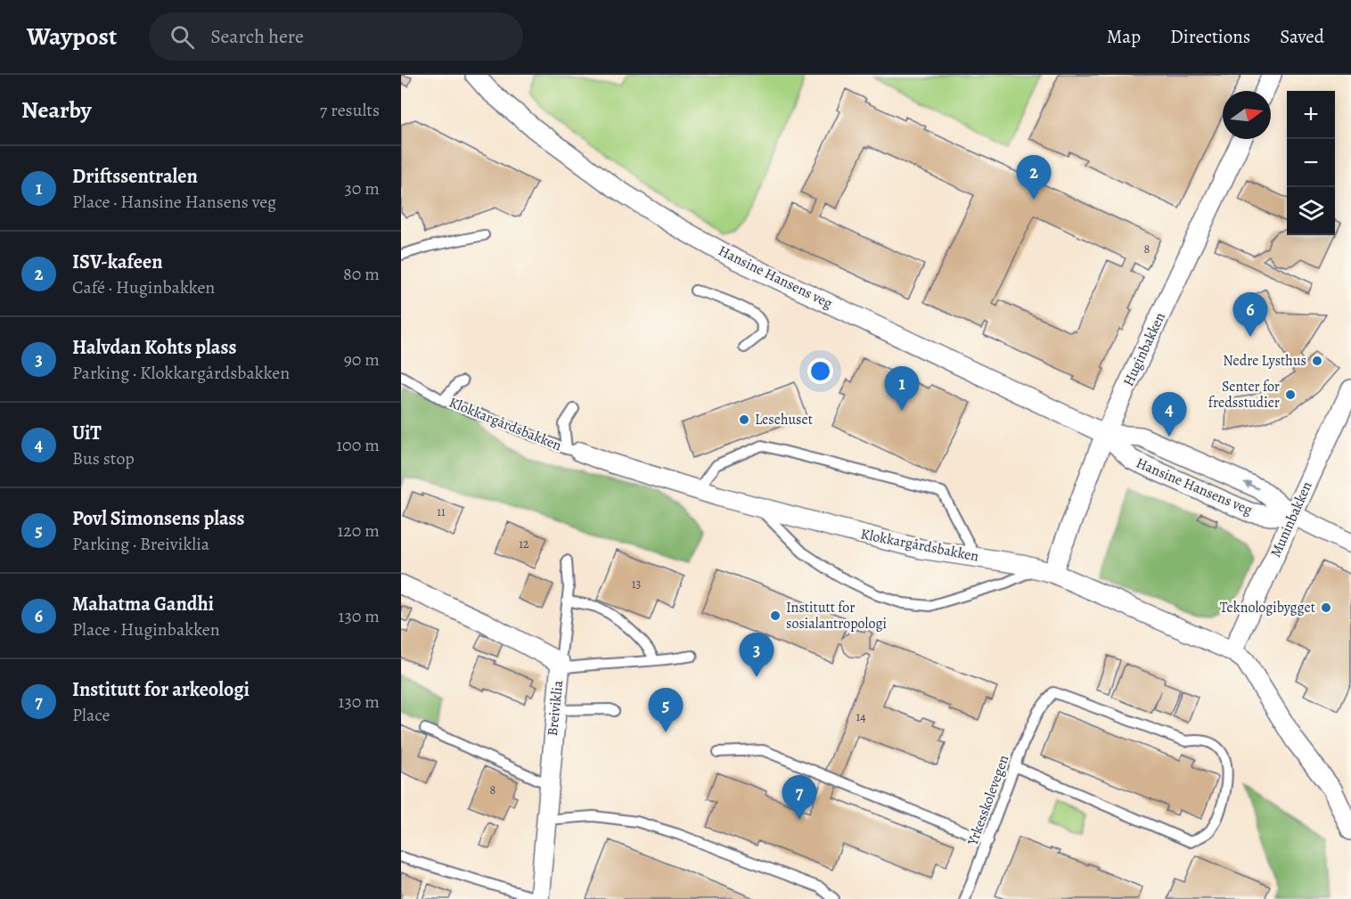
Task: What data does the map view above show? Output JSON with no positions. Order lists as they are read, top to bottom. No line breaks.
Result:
{"streets":{"street":["Hansine Hansens veg","Huginbakken","Klokkargårdsbakken","Muninbakken","Breiviklia"],"lane":["Yrkesskolevegen"]},"crossings":[["Hansine Hansens veg","Huginbakken"],["Hansine Hansens veg","Muninbakken"],["Huginbakken","Klokkargårdsbakken"],["Klokkargårdsbakken","Muninbakken"]],"places":["Nedre Lysthus","Senter for fredsstudier","Lesehuset","Teknologibygget","Institutt for sosialantropologi"],"house_numbers":["8","11","12","13","14","8"],"north":"right","page":{"header":"Waypost","search":"Search here","nav":["Map","Directions","Saved"],"heading":["Nearby","7 results"],"map_buttons":["+","−"],"list":[{"mark":"1","name":"Driftssentralen","note":"Place · Hansine Hansens veg","value":"30 m"},{"mark":"2","name":"ISV-kafeen","note":"Café · Huginbakken","value":"80 m"},{"mark":"3","name":"Halvdan Kohts plass","note":"Parking · Klokkargårdsbakken","value":"90 m"},{"mark":"4","name":"UiT","note":"Bus stop","value":"100 m"},{"mark":"5","name":"Povl Simonsens plass","note":"Parking · Breiviklia","value":"120 m"},{"mark":"6","name":"Mahatma Gandhi","note":"Place · Huginbakken","value":"130 m"},{"mark":"7","name":"Institutt for arkeologi","note":"Place","value":"130 m"}],"pins":["2","6","1","4","3","5","7"]}}
